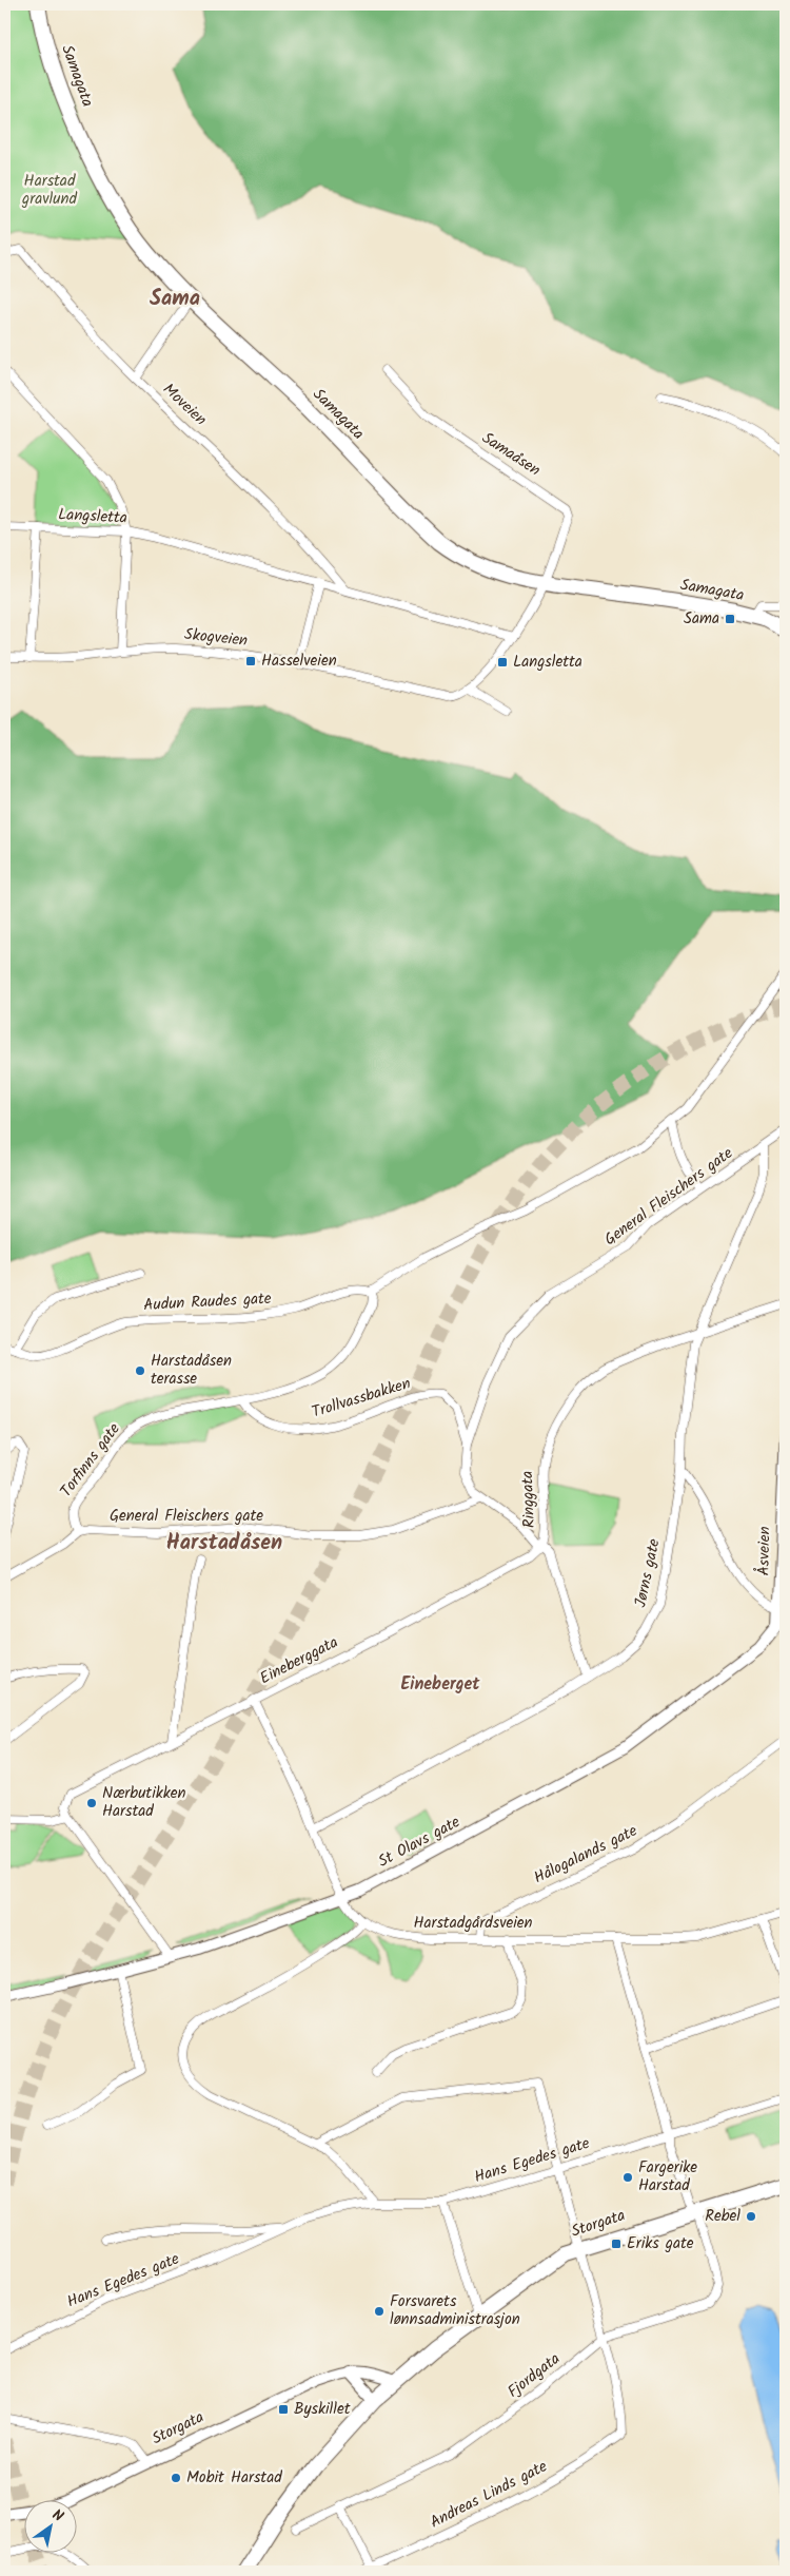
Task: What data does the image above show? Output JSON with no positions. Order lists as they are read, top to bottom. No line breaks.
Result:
{"streets":{"highway":["Samagata","Storgata"],"street":["Moveien","Samaåsen","Langsletta","Skogveien","General Fleischers gate","Audun Raudes gate","Trollvassbakken","Torfinns gate","Ringgata","Åsveien","Jørns gate","Eineberggata","St Olavs gate","Hålogalands gate","Harstadgårdsveien","Hans Egedes gate","Fjordgata","Andreas Linds gate"]},"crossings":[["Samagata","Samaåsen"],["Moveien","Langsletta"],["General Fleischers gate","Trollvassbakken"],["General Fleischers gate","Torfinns gate"],["General Fleischers gate","Ringgata"],["General Fleischers gate","Jørns gate"],["General Fleischers gate","Eineberggata"],["Audun Raudes gate","Torfinns gate"],["Trollvassbakken","Torfinns gate"],["Ringgata","Jørns gate"],["Ringgata","Eineberggata"],["Åsveien","St Olavs gate"],["Jørns gate","Harstadgårdsveien"],["Eineberggata","Harstadgårdsveien"],["St Olavs gate","Harstadgårdsveien"],["Hålogalands gate","Harstadgårdsveien"],["Storgata","Fjordgata"],["Fjordgata","Andreas Linds gate"]],"districts":["Sama","Harstadåsen","Eineberget"],"parks":["Harstad gravlund"],"places":{"transit":["Sama","Hasselveien","Langsletta","Eriks gate","Byskillet"],"other":["Harstadåsen terasse","Nærbutikken Harstad","Fargerike Harstad","Rebel","Forsvarets lønnsadministrasjon","Mobit Harstad"]},"north":"top right"}
